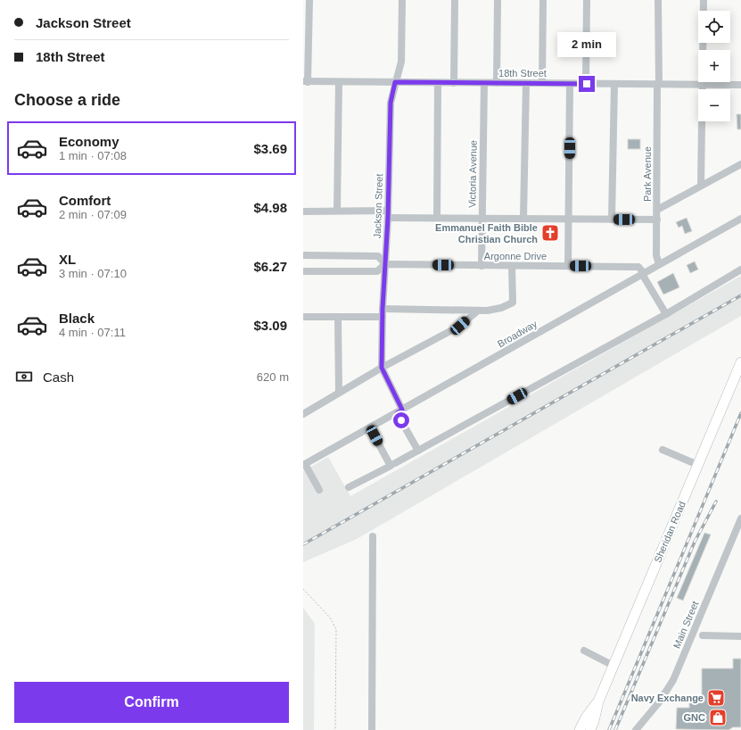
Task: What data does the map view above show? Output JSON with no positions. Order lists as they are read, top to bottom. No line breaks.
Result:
{"streets":{"highway":["Sheridan Road"],"street":["18th Street","Victoria Avenue","Park Avenue","Jackson Street","Argonne Drive","Broadway","Main Street"]},"crossings":[["18th Street","Victoria Avenue"],["18th Street","Park Avenue"],["18th Street","Jackson Street"],["Victoria Avenue","Argonne Drive"],["Park Avenue","Broadway"],["Jackson Street","Argonne Drive"],["Jackson Street","Broadway"],["Argonne Drive","Broadway"]],"places":{"church":["Emmanuel Faith Bible Christian Church"],"supermarket":["Navy Exchange"],"shop":["GNC"]},"page":{"banner":["Jackson Street","18th Street"],"map_buttons":["+","−"],"bubble":"2 min","heading":"Choose a ride","list":[{"name":"Economy","note":"1 min · 07:08","value":"$3.69"},{"name":"Comfort","note":"2 min · 07:09","value":"$4.98"},{"name":"XL","note":"3 min · 07:10","value":"$6.27"},{"name":"Black","note":"4 min · 07:11","value":"$3.09"}],"pay":["Cash","620 m"],"buttons":"Confirm"}}
